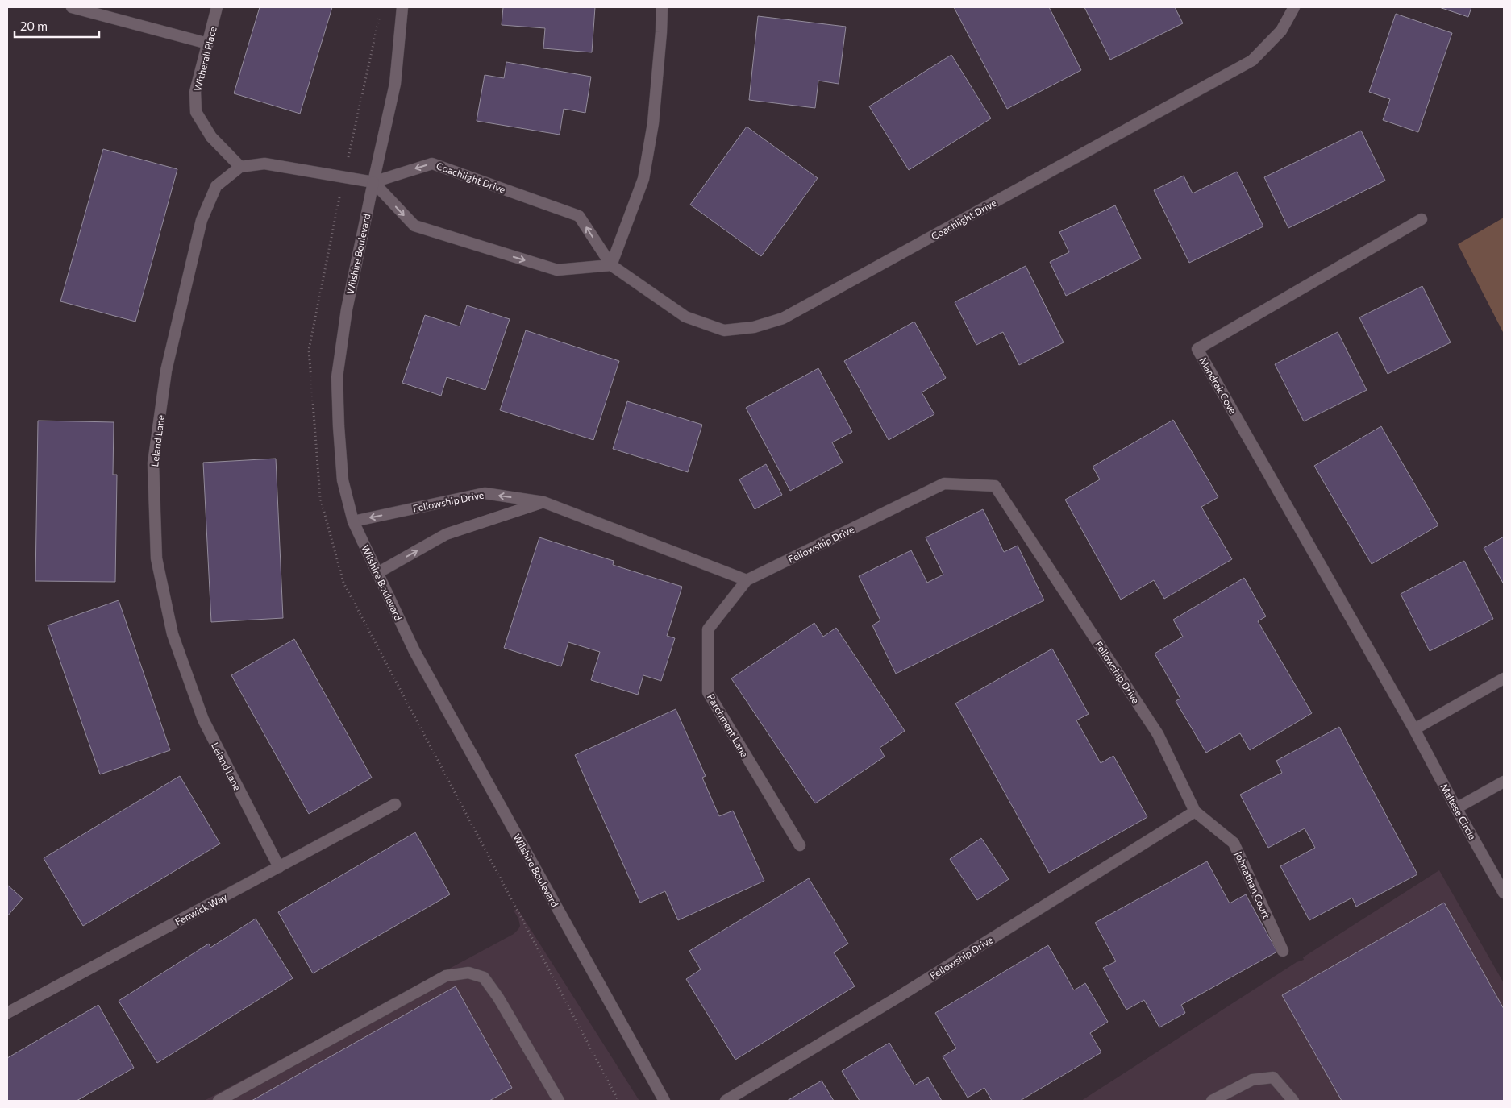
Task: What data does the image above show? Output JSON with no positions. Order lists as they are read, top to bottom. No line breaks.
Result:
{"streets":{"street":["Witherall Place","Coachlight Drive","Wilshire Boulevard","Mandrak Cove","Leland Lane","Fellowship Drive","Parchment Lane","Maltese Circle","Johnathan Court","Fenwick Way"]},"crossings":[["Witherall Place","Leland Lane"],["Coachlight Drive","Wilshire Boulevard"],["Coachlight Drive","Leland Lane"],["Wilshire Boulevard","Leland Lane"],["Wilshire Boulevard","Fellowship Drive"],["Mandrak Cove","Maltese Circle"],["Leland Lane","Fenwick Way"],["Fellowship Drive","Parchment Lane"],["Fellowship Drive","Johnathan Court"]],"scale_bar":"20 m"}
